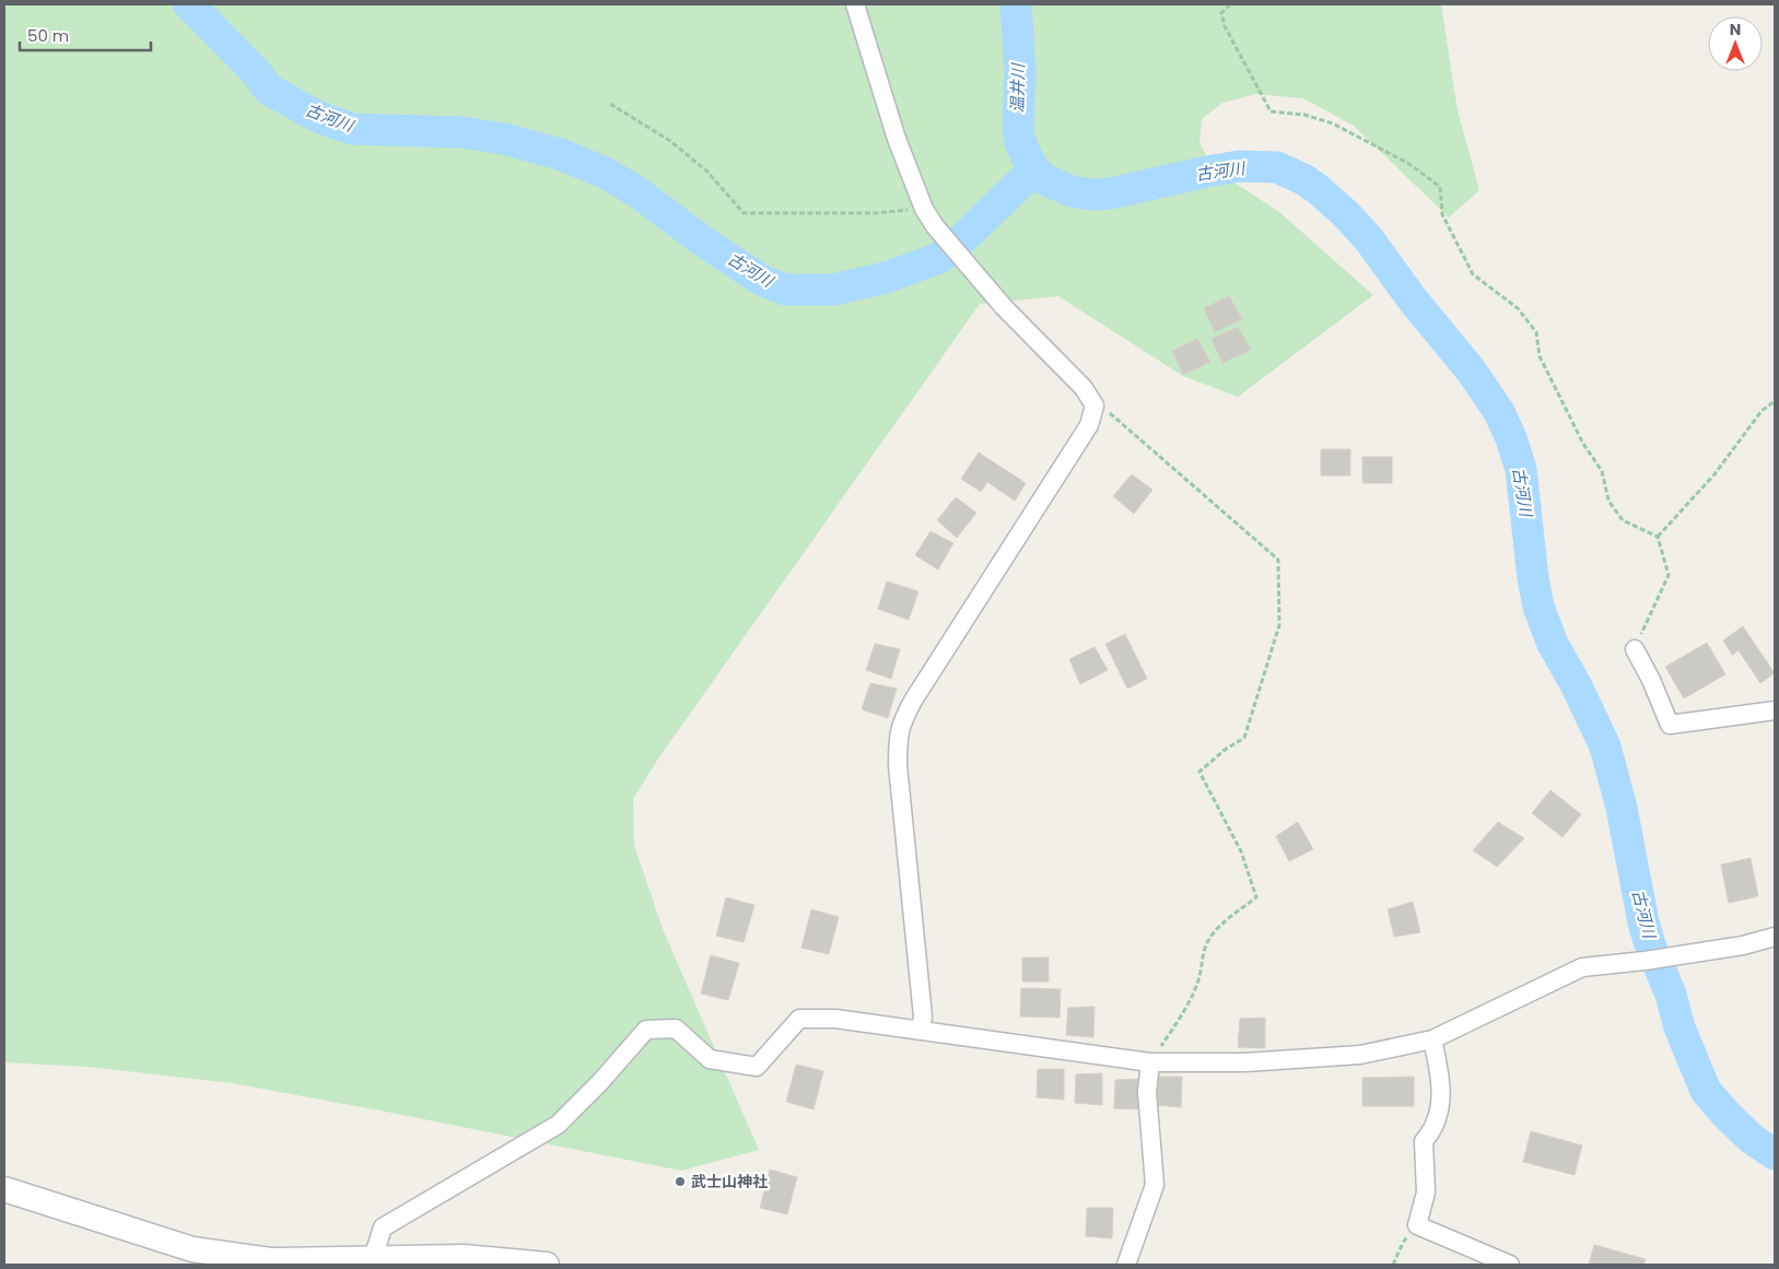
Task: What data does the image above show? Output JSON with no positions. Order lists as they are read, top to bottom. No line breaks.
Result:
{"water":["温井川","古河川"],"places":["武士山神社"],"scale_bar":"50 m","north":"top"}
